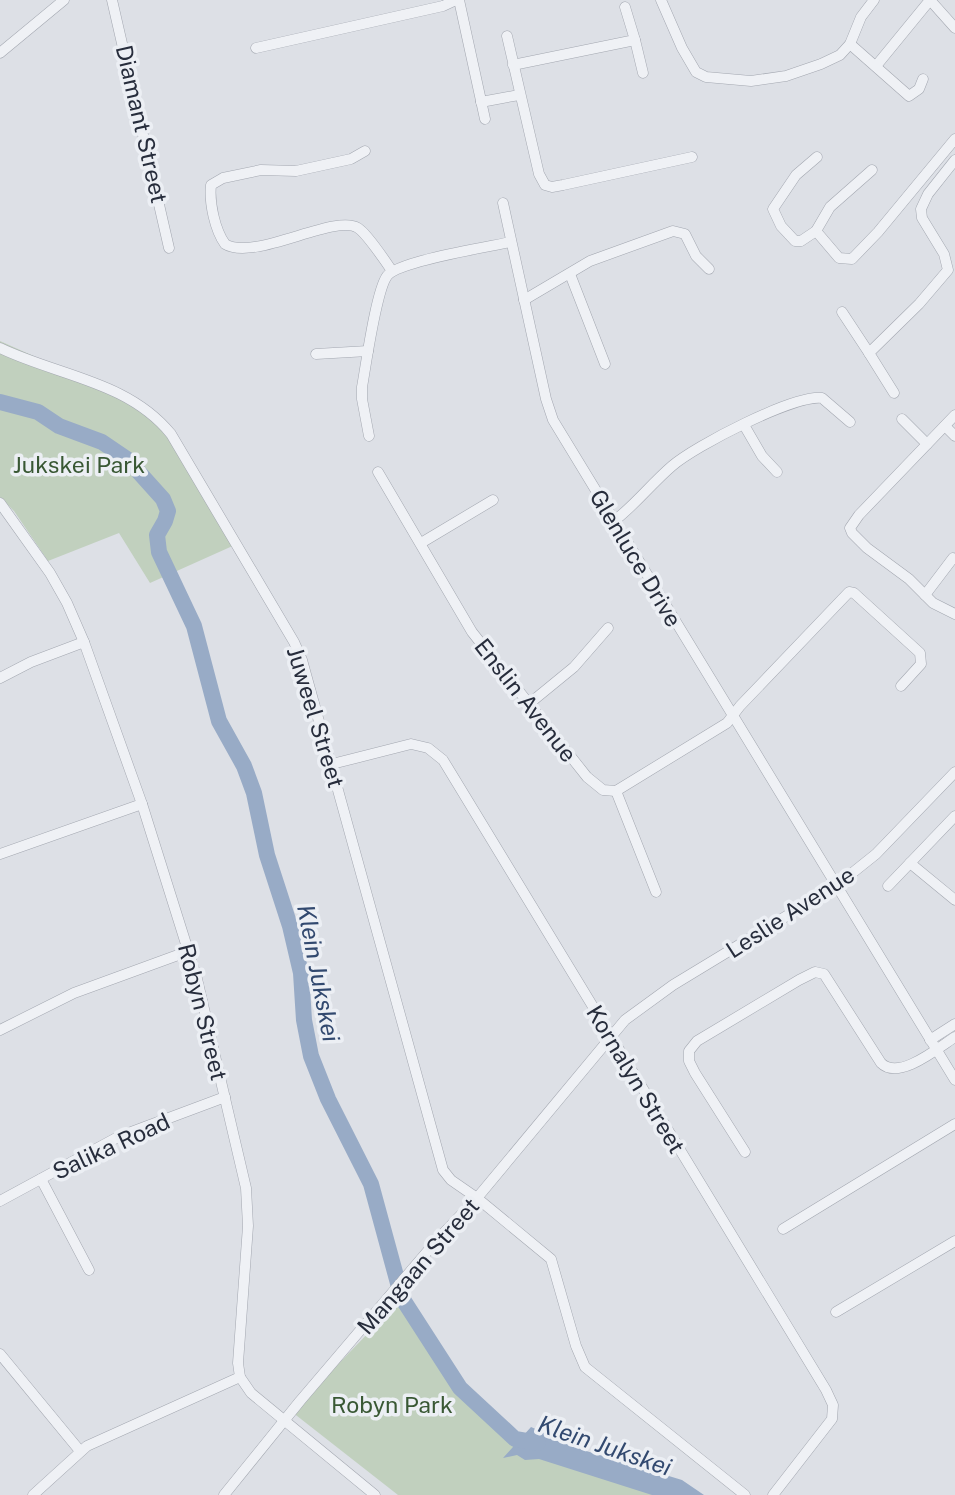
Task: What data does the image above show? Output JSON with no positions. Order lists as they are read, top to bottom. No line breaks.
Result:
{"streets":{"street":["Diamant Street","Glenluce Drive","Enslin Avenue","Juweel Street","Leslie Avenue","Robyn Street","Kornalyn Street","Salika Road","Mangaan Street"]},"crossings":[["Glenluce Drive","Leslie Avenue"],["Juweel Street","Kornalyn Street"],["Juweel Street","Mangaan Street"],["Leslie Avenue","Kornalyn Street"],["Leslie Avenue","Mangaan Street"],["Robyn Street","Salika Road"],["Kornalyn Street","Mangaan Street"]],"water":["Klein Jukskei"],"parks":["Jukskei Park","Robyn Park"]}
